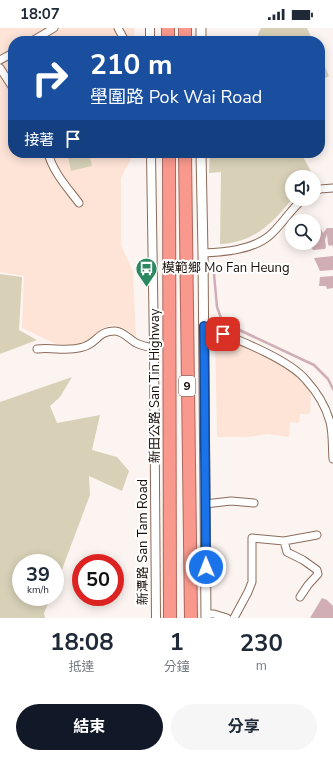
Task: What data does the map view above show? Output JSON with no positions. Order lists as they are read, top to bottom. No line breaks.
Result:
{"streets":{"highway":["新田公路 San Tin Highway","9"],"street":["新潭路 San Tam Road"]},"places":{"bus stop":["模範鄉 Mo Fan Heung"]},"page":{"status":"18:07","turn":["210 m","壆圍路 Pok Wai Road"],"then":"接著","speed":"39 km/h","limit":"50","eta":["18:08","抵達","1","分鐘","230","m"],"buttons":["結束","分享"]}}
